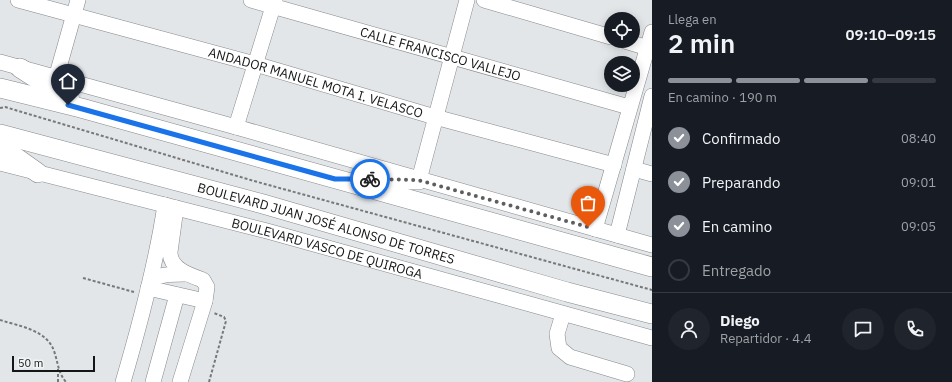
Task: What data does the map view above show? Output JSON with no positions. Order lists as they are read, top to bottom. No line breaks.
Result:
{"streets":{"main road":["BOULEVARD JUAN JOSÉ ALONSO DE TORRES"],"street":["CALLE FRANCISCO VALLEJO","ANDADOR MANUEL MOTA I. VELASCO","BOULEVARD VASCO DE QUIROGA"]},"scale_bar":"50 m","page":{"heading":["2 min","Llega en","09:10–09:15"],"panel":["Diego","Repartidor · 4.4"],"bar":"En camino · 190 m","list":[["Confirmado","08:40"],["Preparando","09:01"],["En camino","09:05"],"Entregado"],"scale":"50 m"}}
